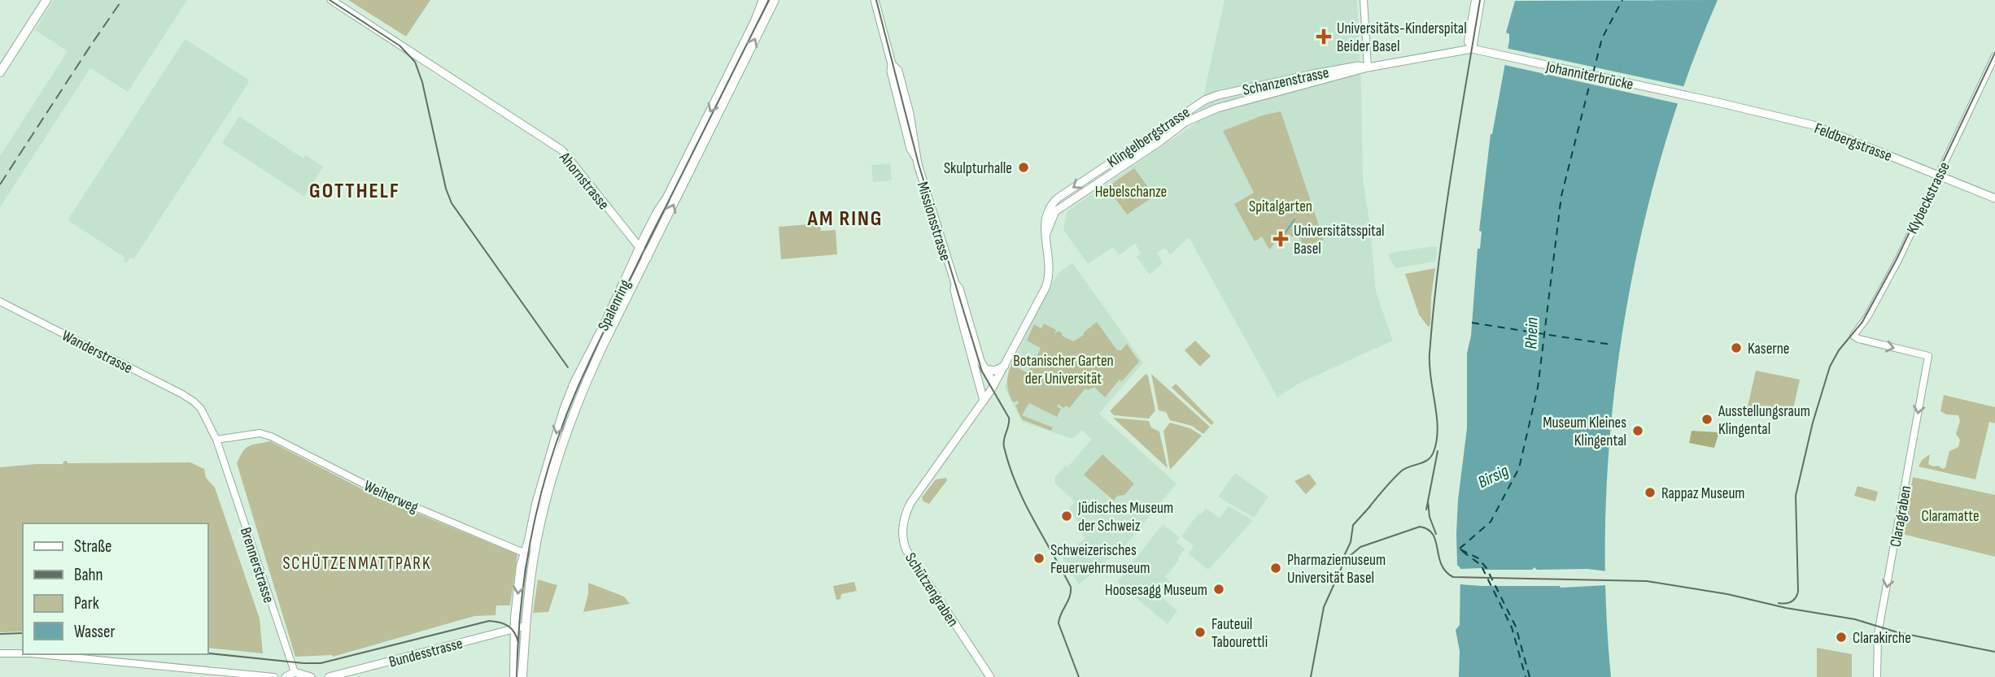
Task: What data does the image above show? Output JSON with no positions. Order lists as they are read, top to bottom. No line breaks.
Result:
{"streets":{"main road":["Johanniterbrücke","Schanzenstrasse","Klingelbergstrasse","Feldbergstrasse","Ahornstrasse","Missionsstrasse","Spalenring","Schützengraben","Bundesstrasse"],"street":["Klybeckstrasse","Wanderstrasse","Weiherweg","Claragraben","Brennerstrasse"]},"crossings":[["Johanniterbrücke","Schanzenstrasse"],["Johanniterbrücke","Feldbergstrasse"],["Schanzenstrasse","Klingelbergstrasse"],["Klingelbergstrasse","Schützengraben"],["Feldbergstrasse","Klybeckstrasse"],["Ahornstrasse","Spalenring"],["Klybeckstrasse","Claragraben"],["Missionsstrasse","Schützengraben"],["Spalenring","Weiherweg"],["Spalenring","Bundesstrasse"],["Wanderstrasse","Brennerstrasse"],["Weiherweg","Brennerstrasse"]],"one_way":["Claragraben"],"districts":["GOTTHELF","AM RING","SCHÜTZENMATTPARK"],"water":["Rhein","Birsig"],"parks":["Hebelschanze","Spitalgarten","Botanischer Garten der Universität","Claramatte"],"places":{"health":["Universitäts-Kinderspital Beider Basel","Universitätsspital Basel"],"other":["Skulpturhalle","Kaserne","Ausstellungsraum Klingental","Museum Kleines Klingental","Rappaz Museum","Jüdisches Museum der Schweiz","Schweizerisches Feuerwehrmuseum","Pharmaziemuseum Universität Basel","Hoosesagg Museum","Fauteuil Tabourettli","Clarakirche"]},"legend":["Straße","Bahn","Park","Wasser"]}
